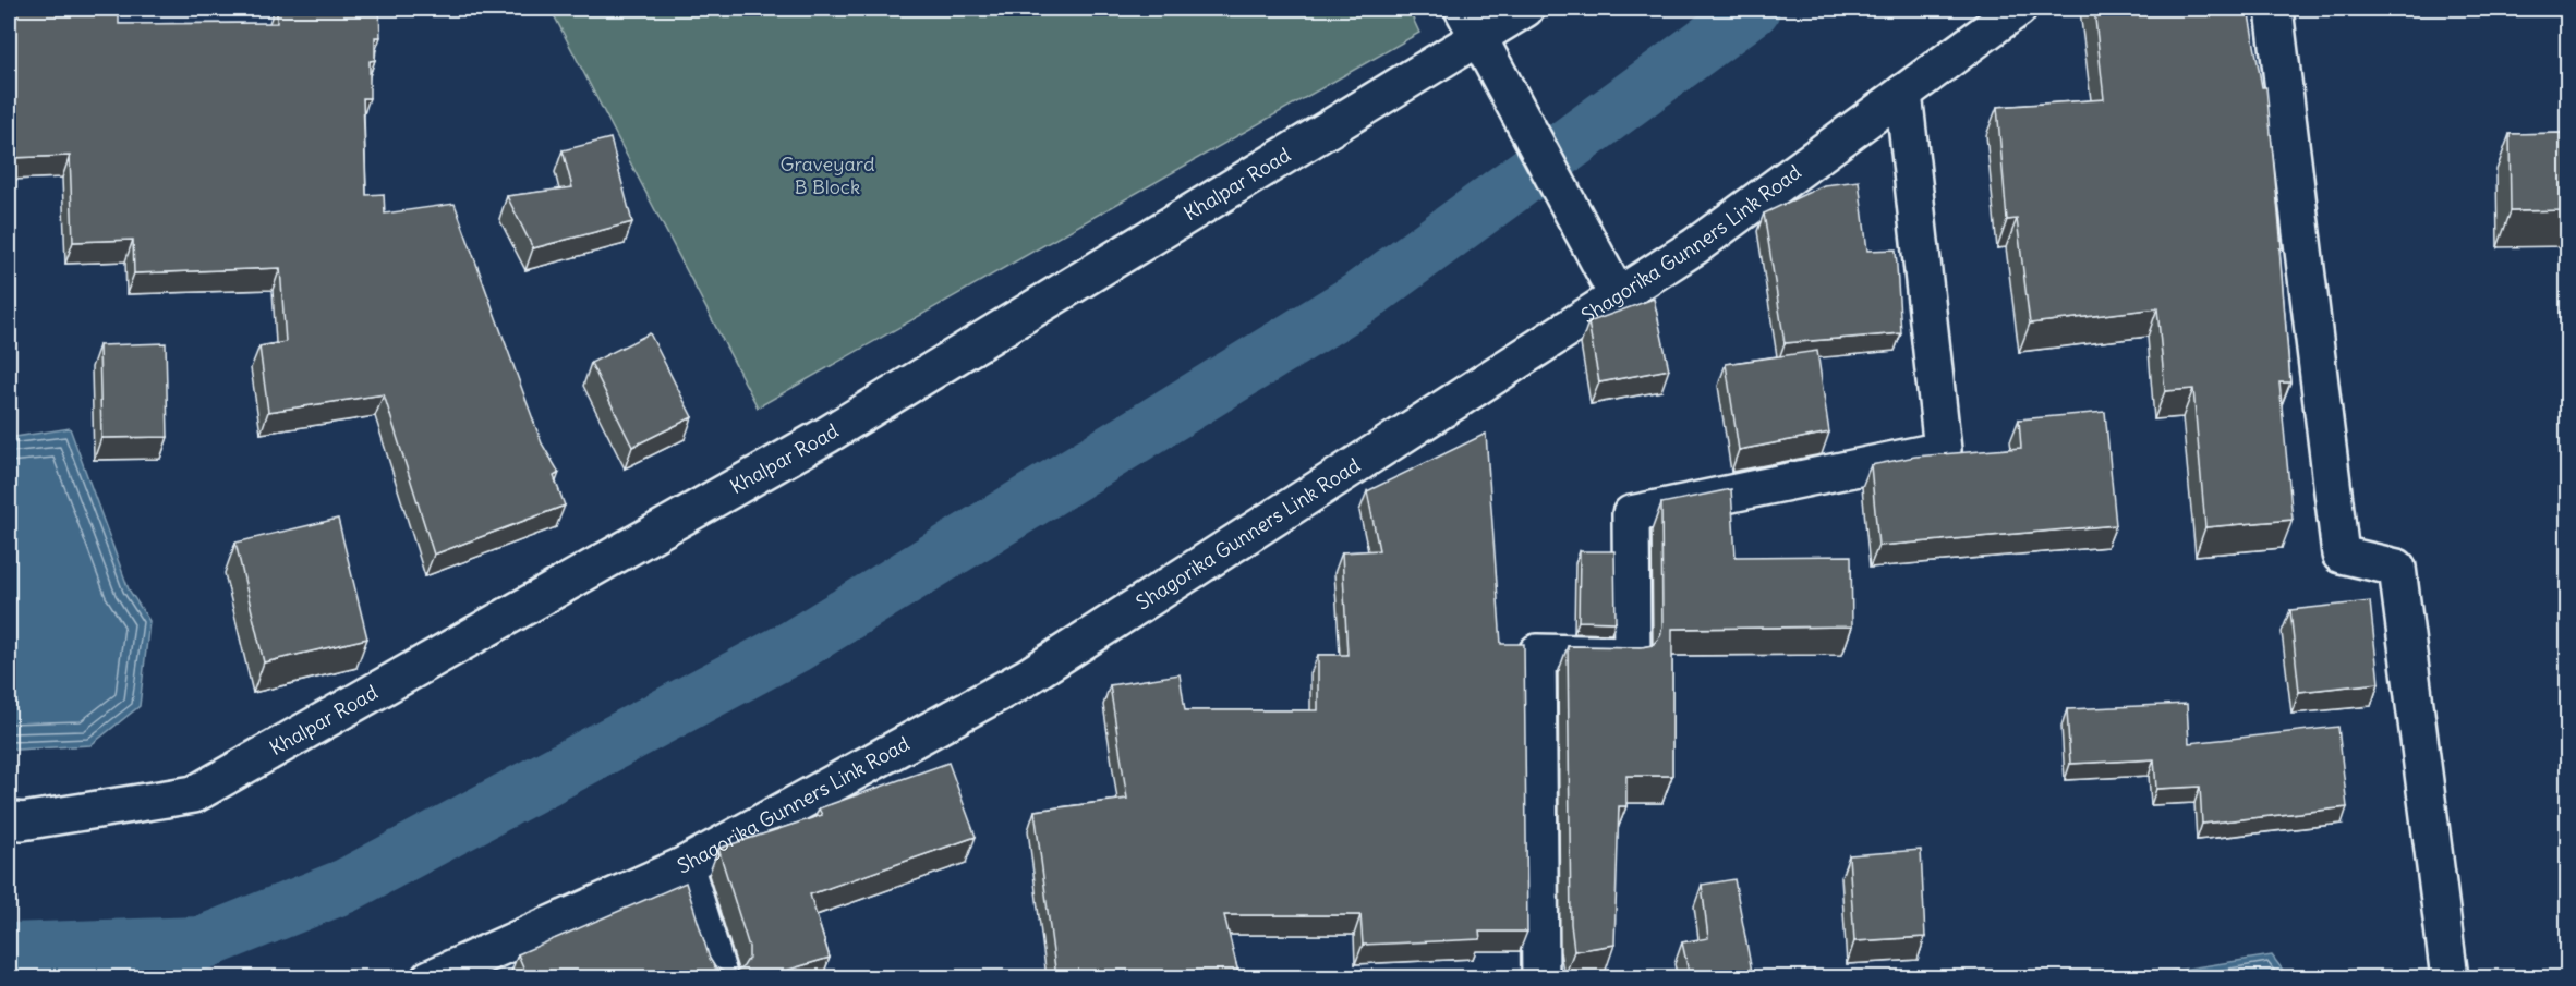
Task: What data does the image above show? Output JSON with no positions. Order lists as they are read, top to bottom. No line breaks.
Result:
{"streets":{"street":["Khalpar Road","Shagorika Gunners Link Road"]},"parks":["Graveyard B Block"]}
